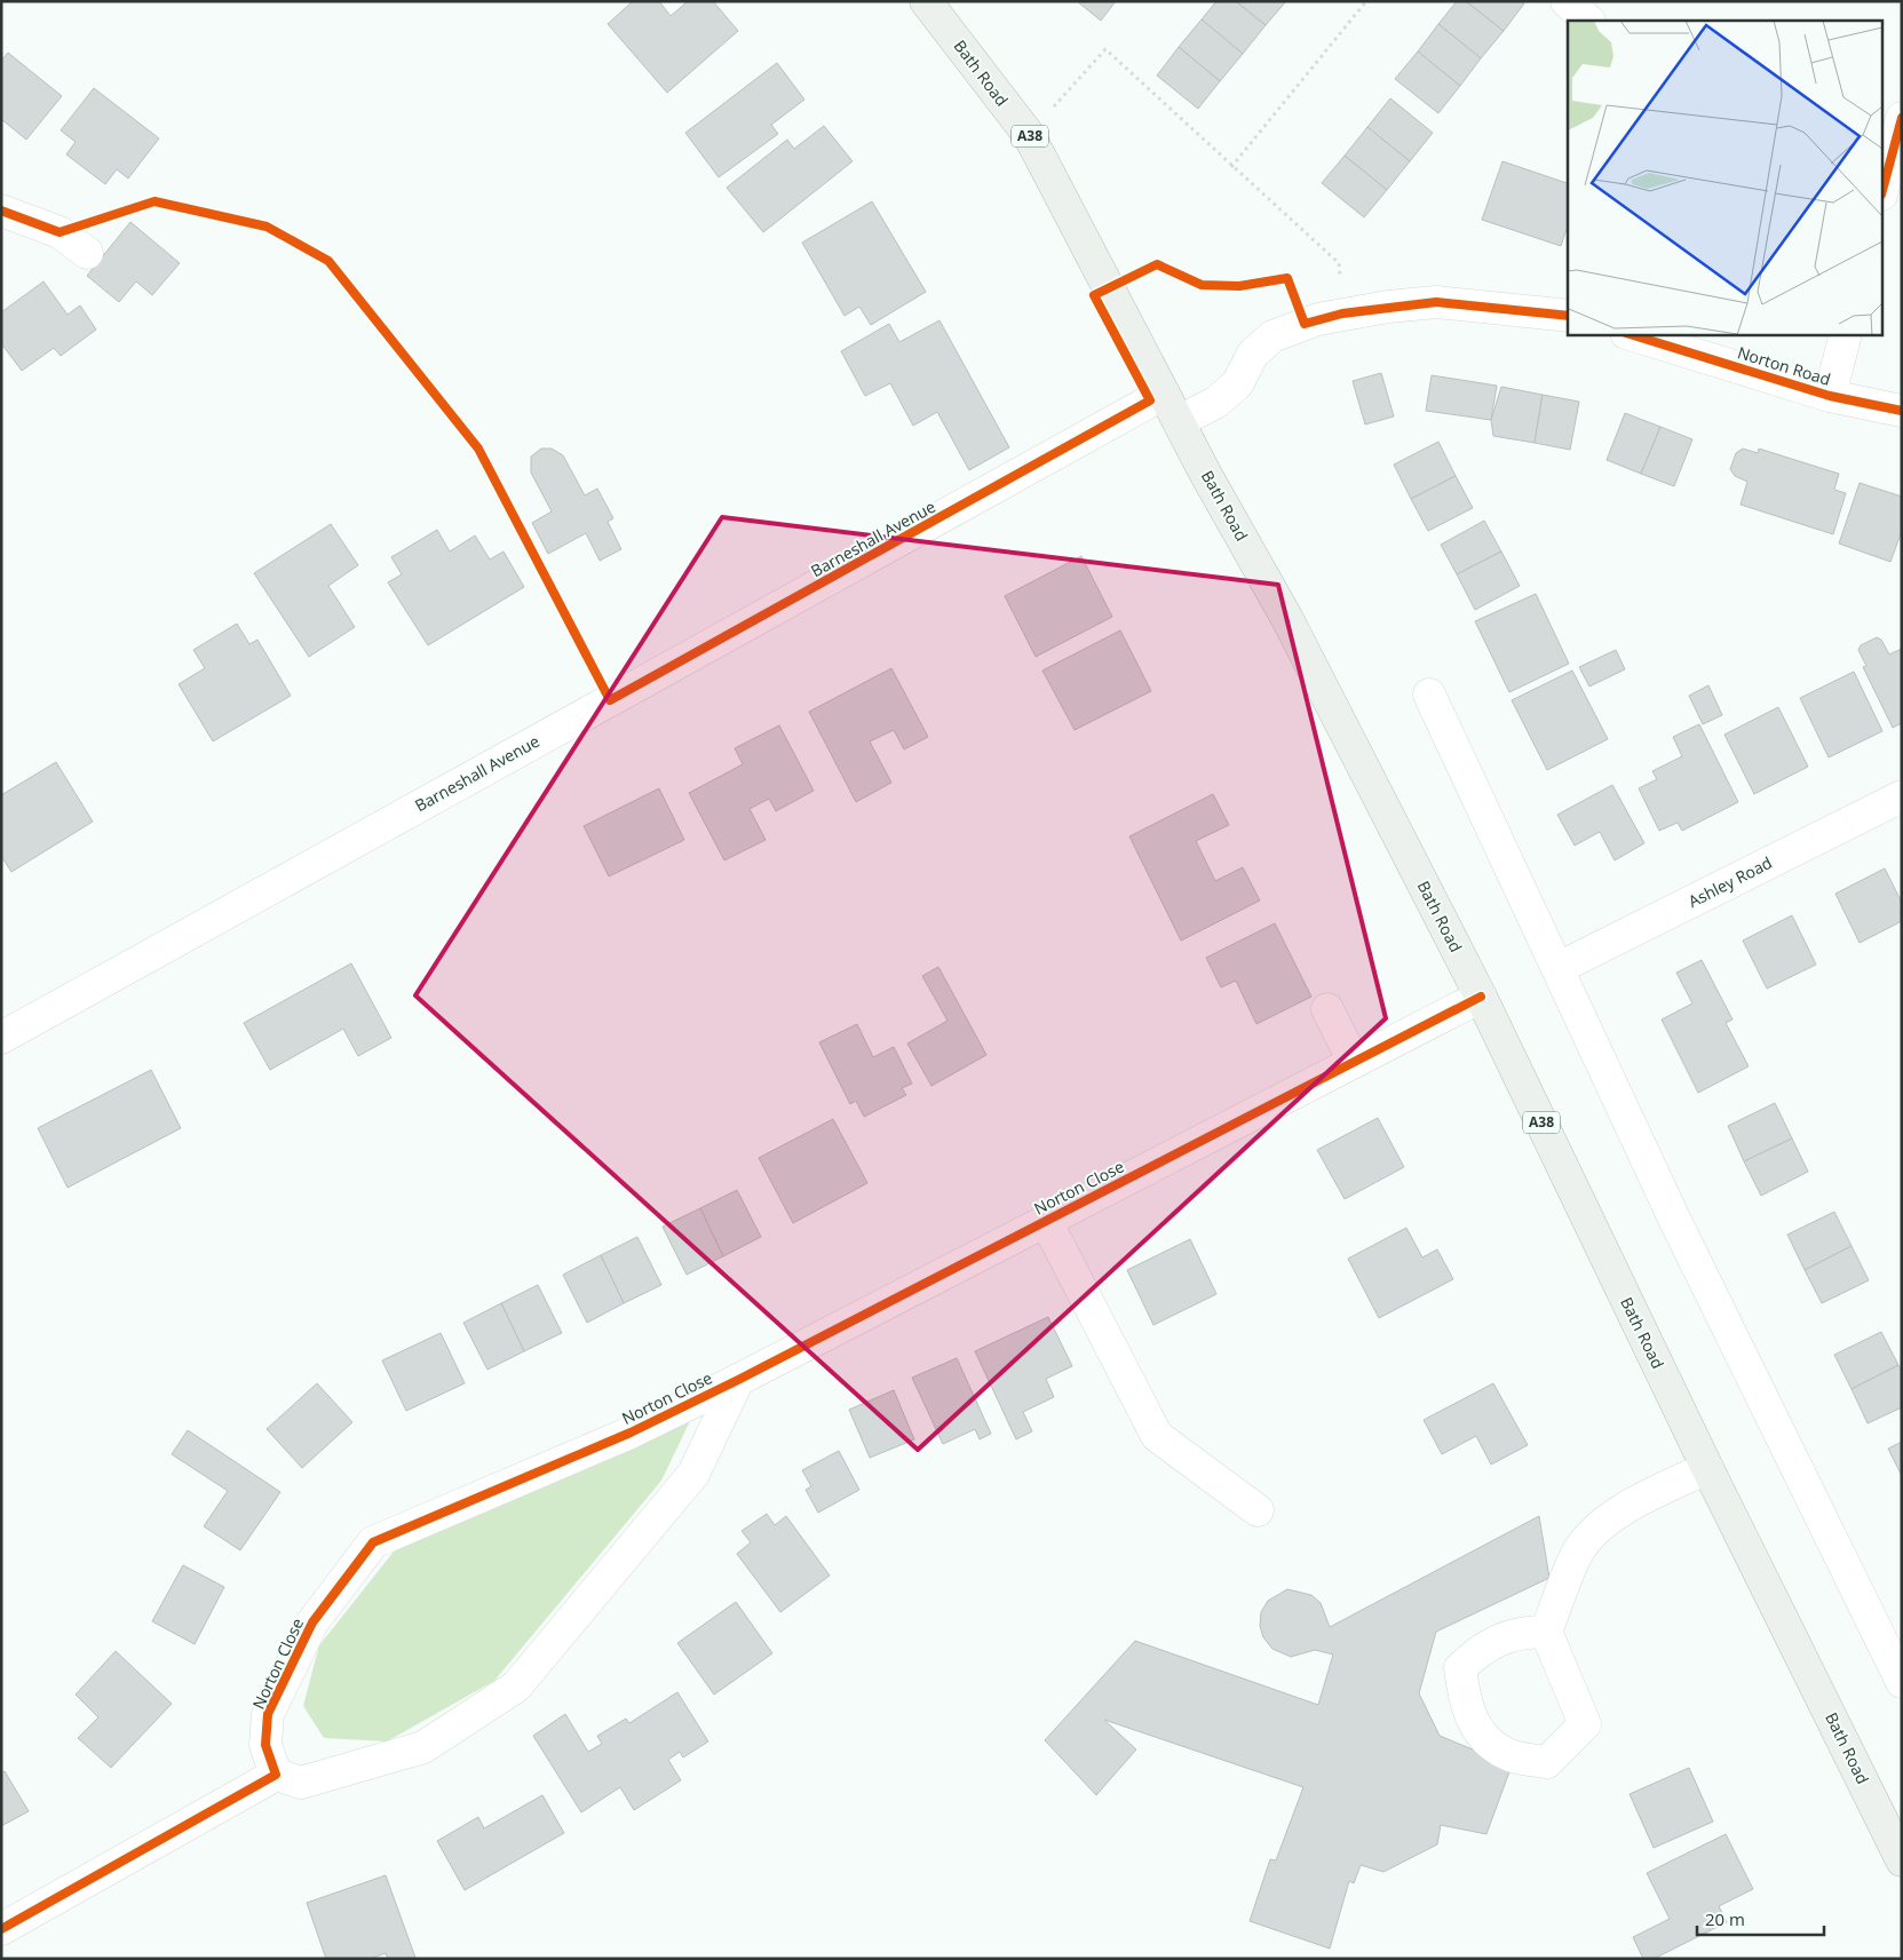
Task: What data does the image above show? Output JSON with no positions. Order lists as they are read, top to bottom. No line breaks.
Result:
{"streets":{"main road":["Bath Road","A38"],"street":["Norton Road","Barneshall Avenue","Ashley Road","Norton Close"]},"crossings":[["Bath Road","Barneshall Avenue"],["Bath Road","Norton Close"]],"scale_bar":"20 m"}
